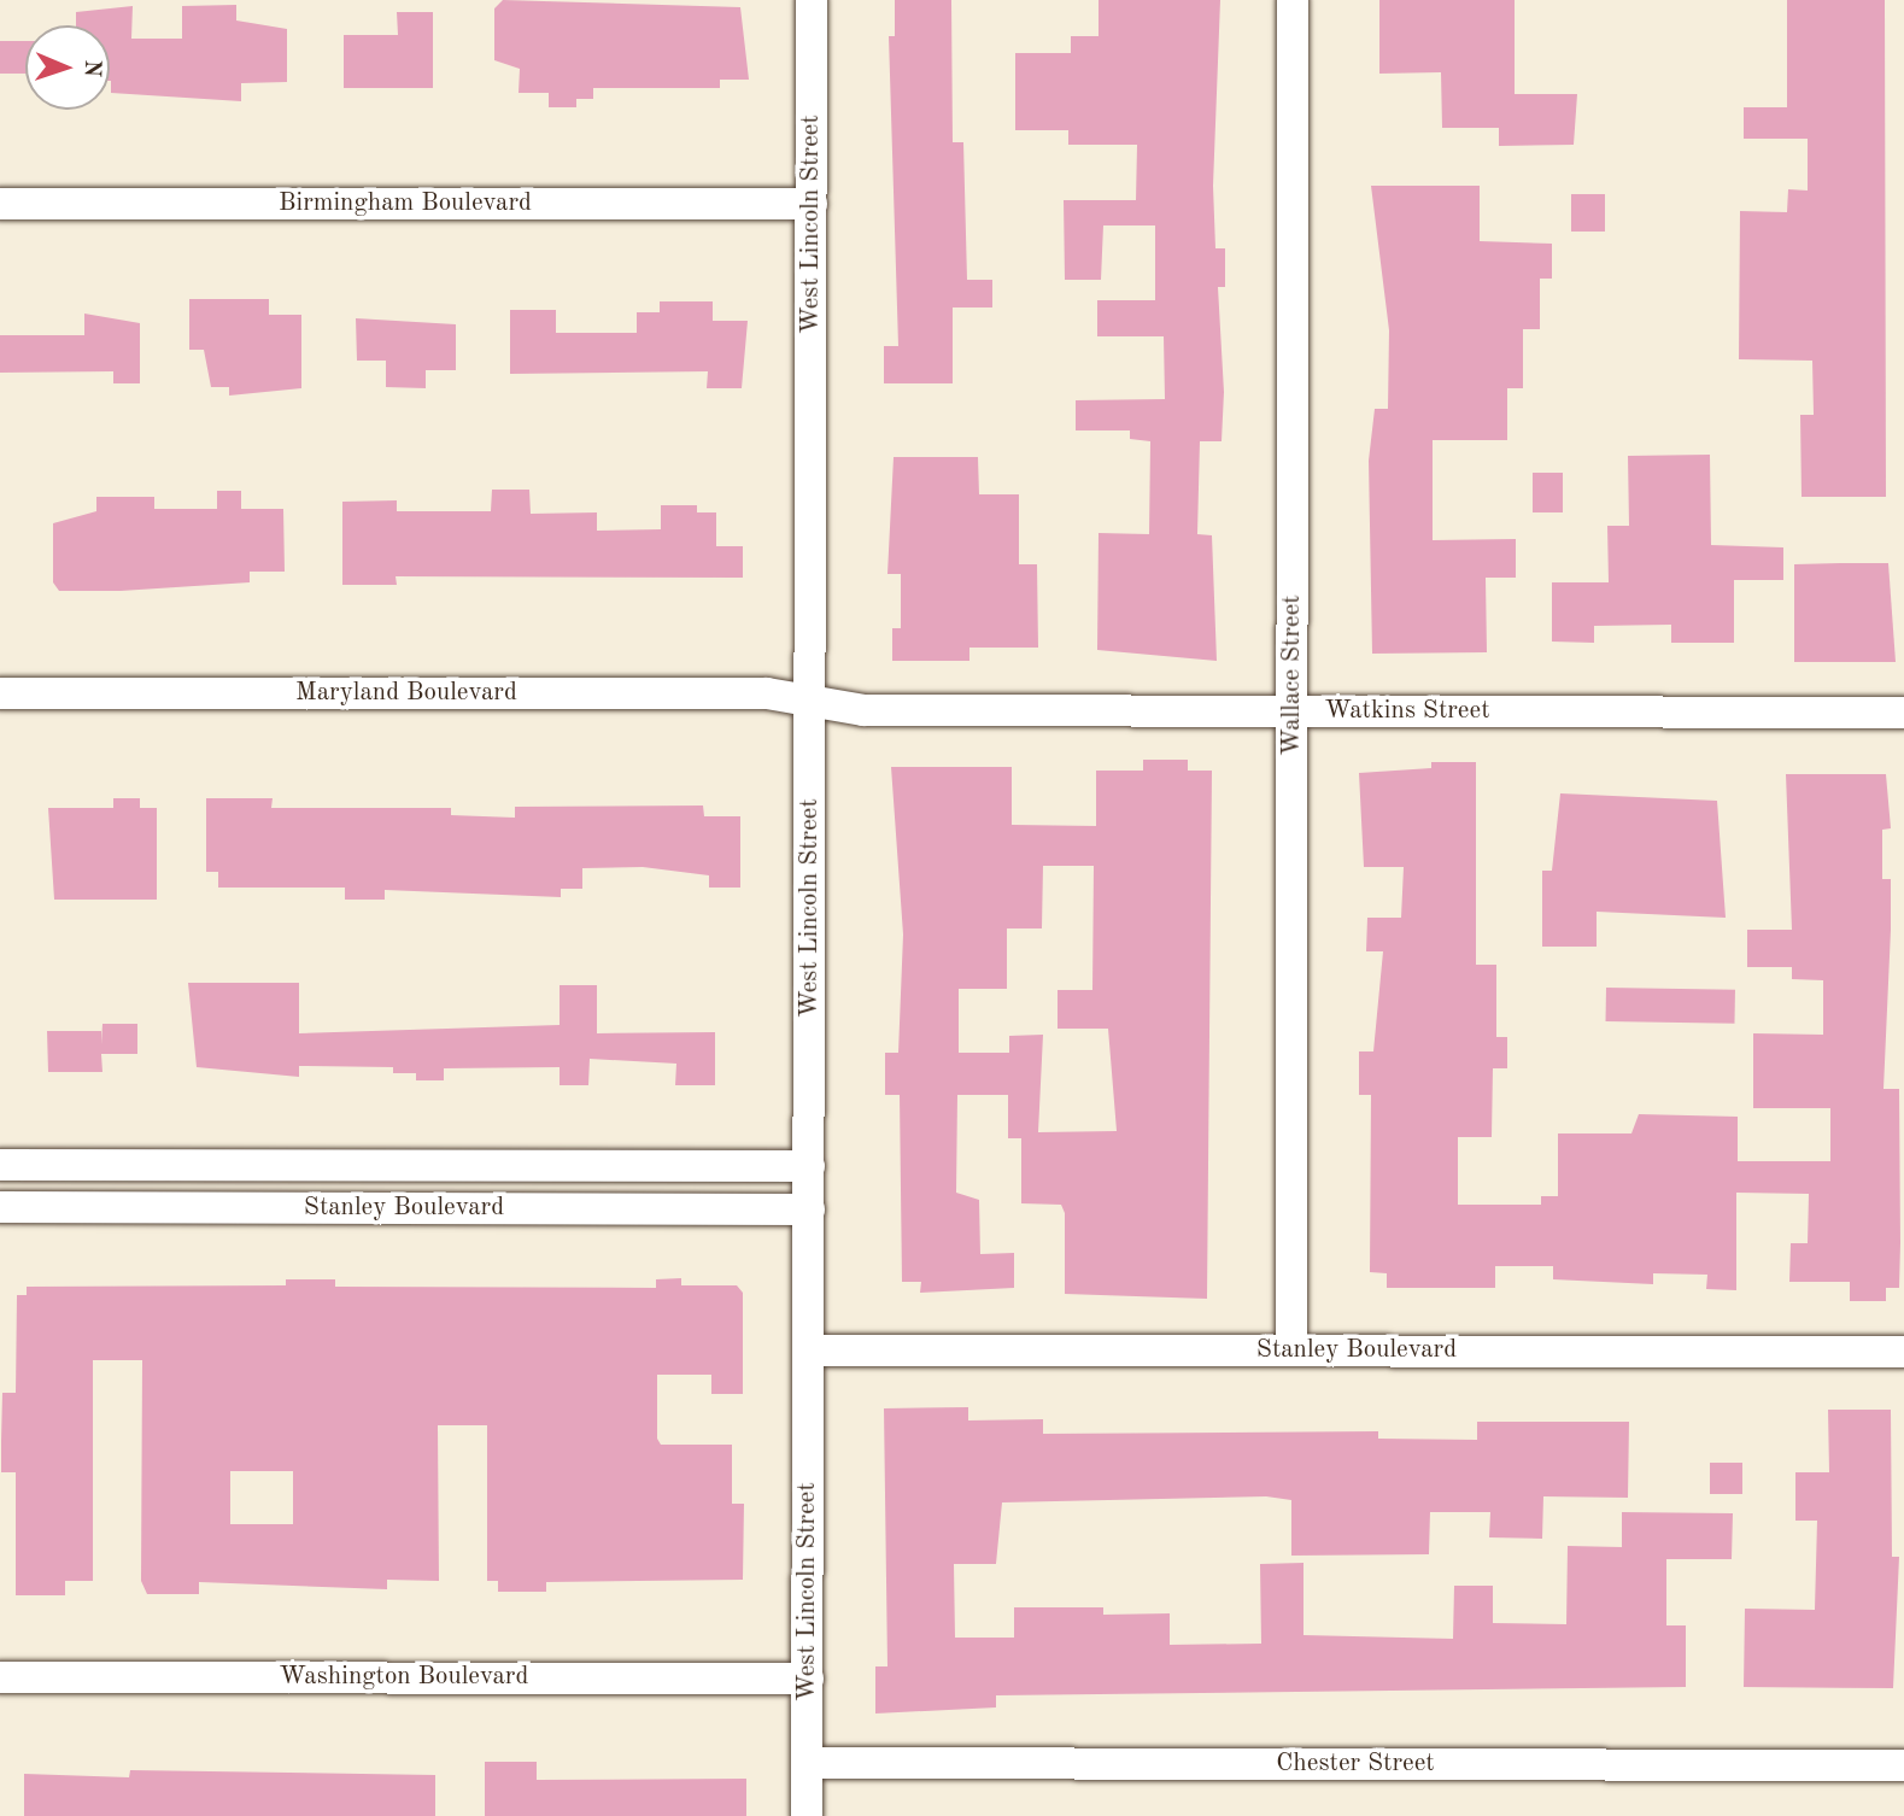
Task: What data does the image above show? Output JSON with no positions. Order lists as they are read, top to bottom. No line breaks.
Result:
{"streets":{"street":["Birmingham Boulevard","West Lincoln Street","Wallace Street","Maryland Boulevard","Watkins Street","Stanley Boulevard","Washington Boulevard","Chester Street"]},"crossings":[["Birmingham Boulevard","West Lincoln Street"],["West Lincoln Street","Maryland Boulevard"],["West Lincoln Street","Watkins Street"],["West Lincoln Street","Stanley Boulevard"],["West Lincoln Street","Washington Boulevard"],["West Lincoln Street","Chester Street"],["Wallace Street","Watkins Street"],["Wallace Street","Stanley Boulevard"],["Maryland Boulevard","Watkins Street"]],"north":"right"}
